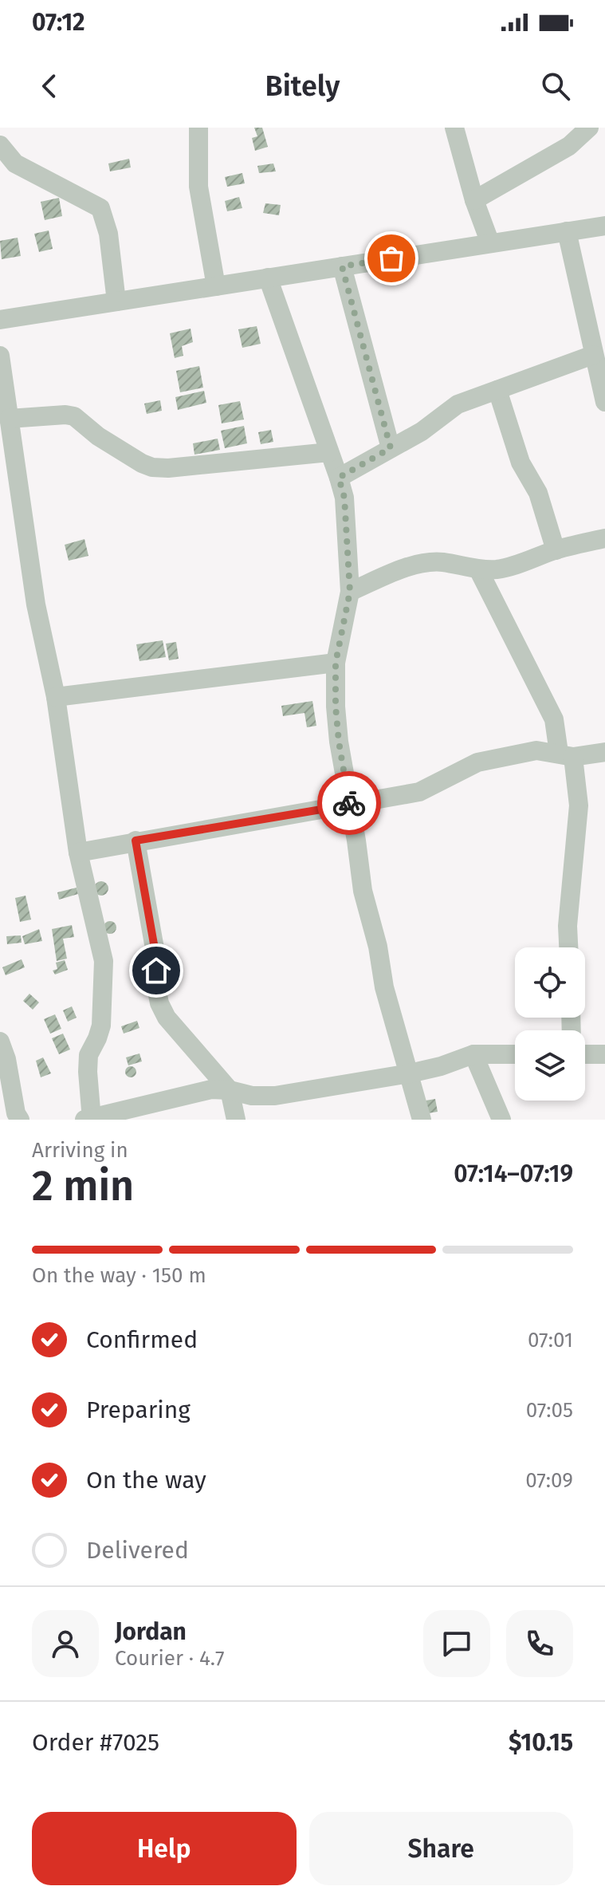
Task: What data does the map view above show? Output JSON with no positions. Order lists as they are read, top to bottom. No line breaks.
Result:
{"page":{"status":"07:12","header":"Bitely","heading":["2 min","Arriving in","07:14–07:19"],"panel":["Jordan","Courier · 4.7","Order #7025","$10.15"],"bar":"On the way · 150 m","list":[["Confirmed","07:01"],["Preparing","07:05"],["On the way","07:09"],"Delivered"],"buttons":["Help","Share"]}}
